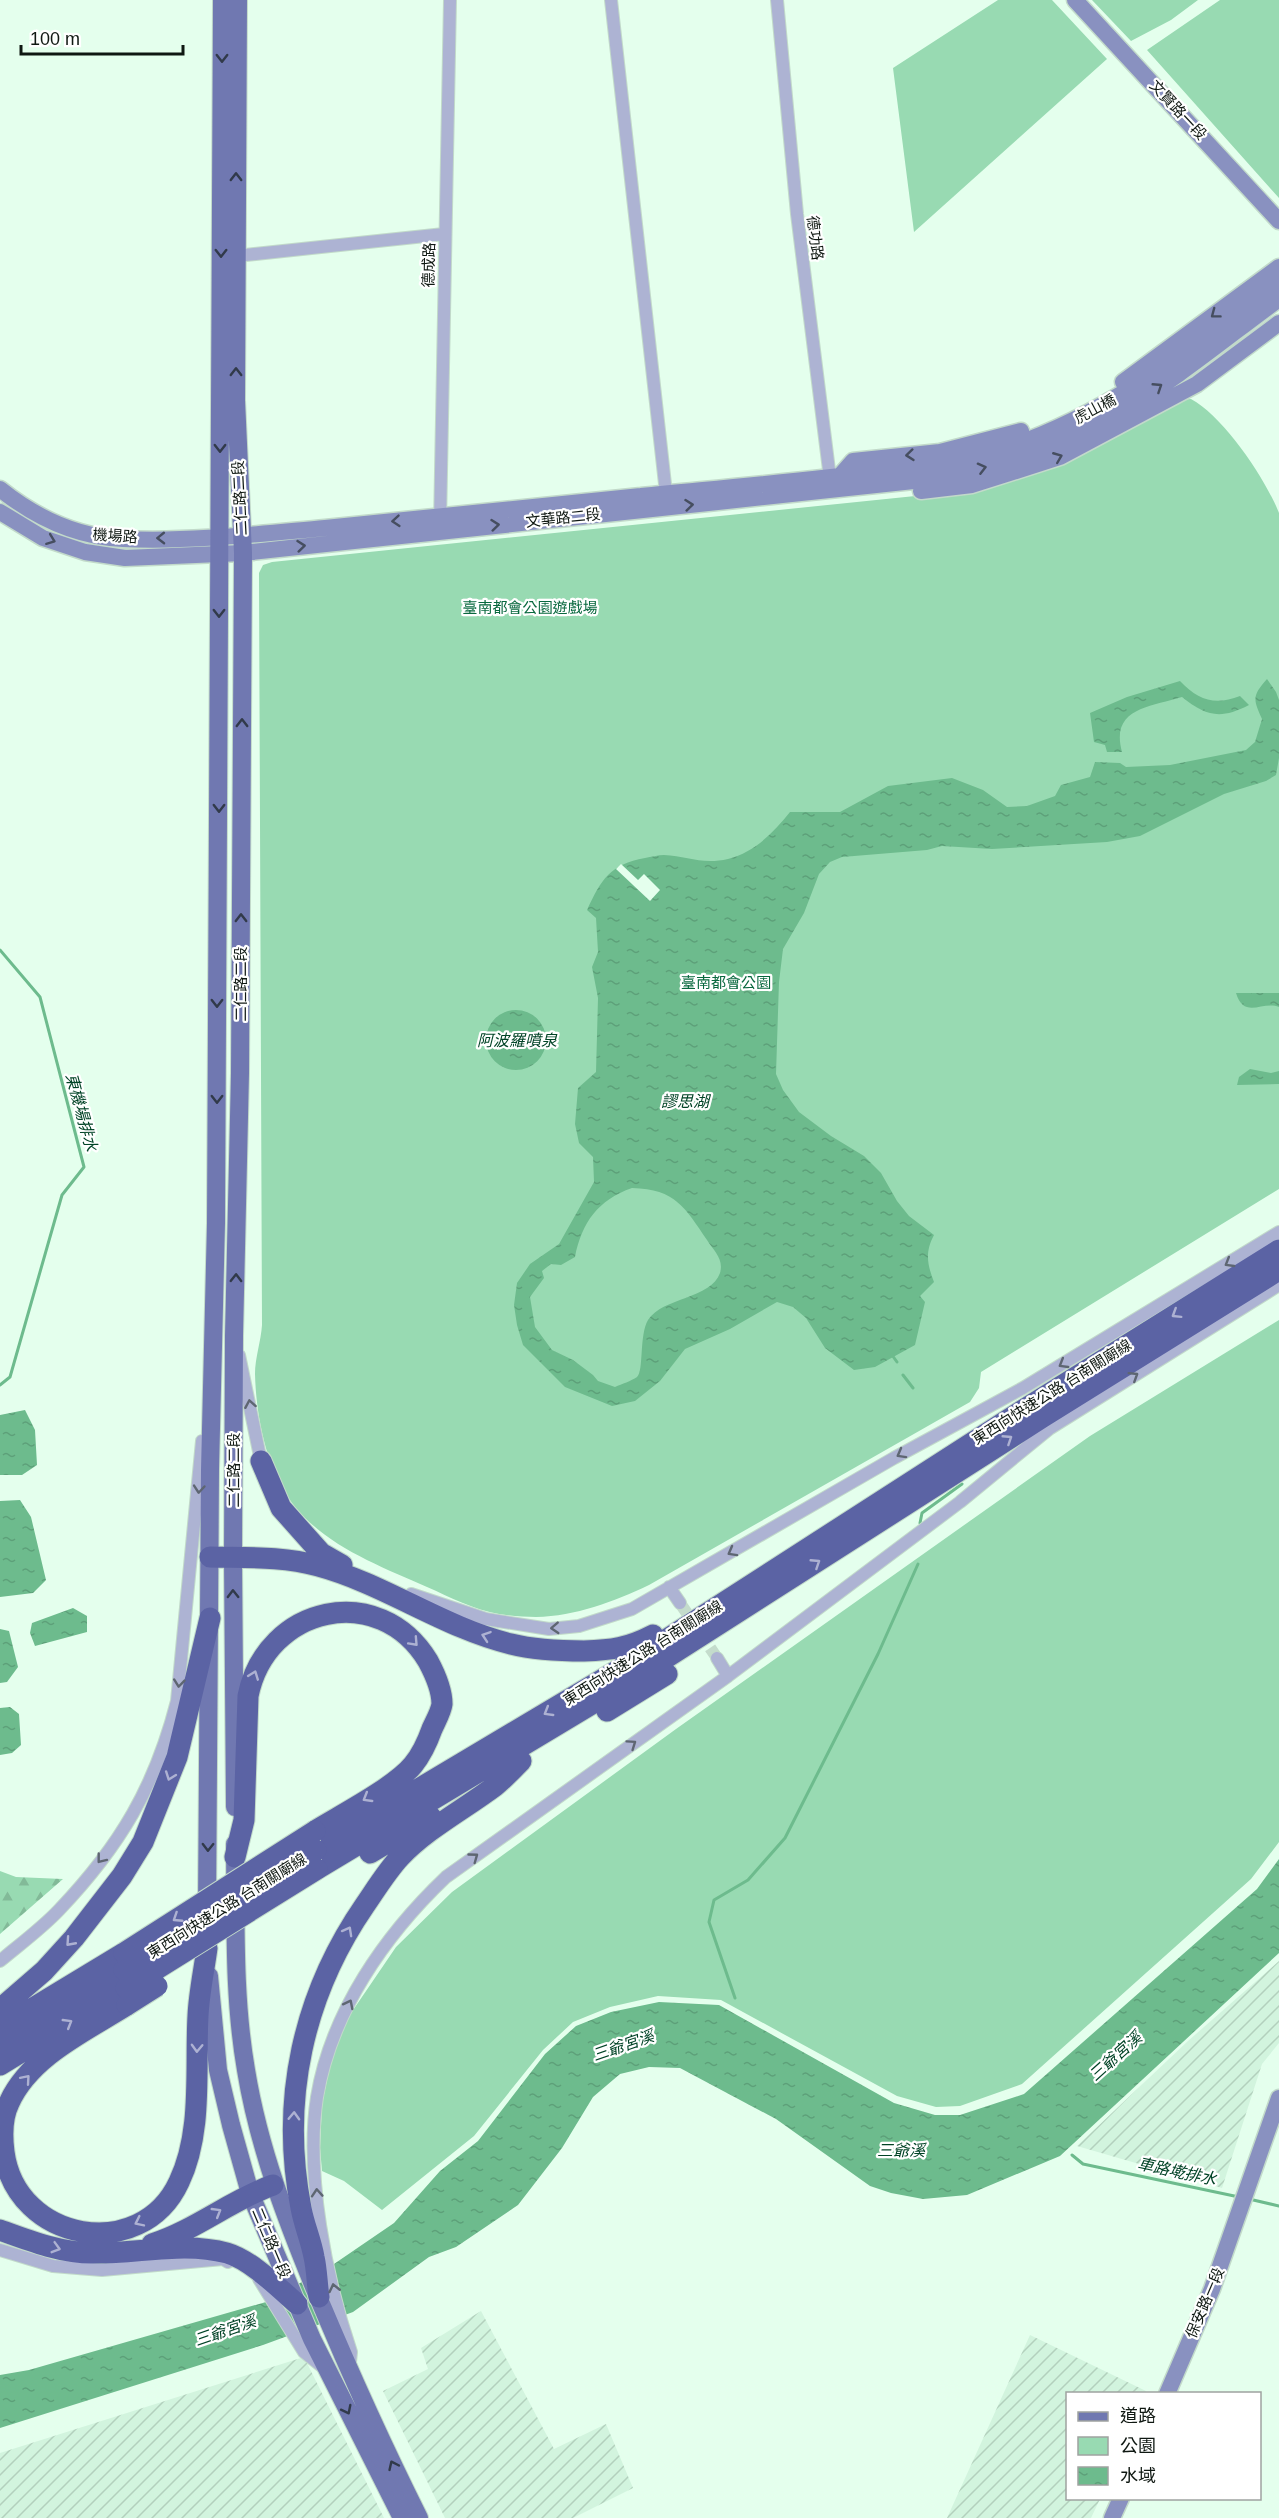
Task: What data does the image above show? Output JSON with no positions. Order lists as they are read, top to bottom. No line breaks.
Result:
{"streets":{"highway":["東西向快速公路 台南關廟線"],"main road":["二仁路二段","二仁路一段"],"street":["文賢路一段","德功路","德成路","虎山橋","文華路二段","機場路","保安路一段"]},"crossings":[["德功路","文華路二段"],["德成路","文華路二段"],["虎山橋","文華路二段"],["二仁路二段","文華路二段"],["二仁路二段","機場路"],["二仁路二段","二仁路一段"],["文華路二段","機場路"]],"water":["阿波羅噴泉","謬思湖","東機場排水","三爺宮溪","三爺溪","車路墘排水"],"parks":["臺南都會公園遊戲場","臺南都會公園"],"legend":["道路","公園","水域"],"scale_bar":"100 m"}
